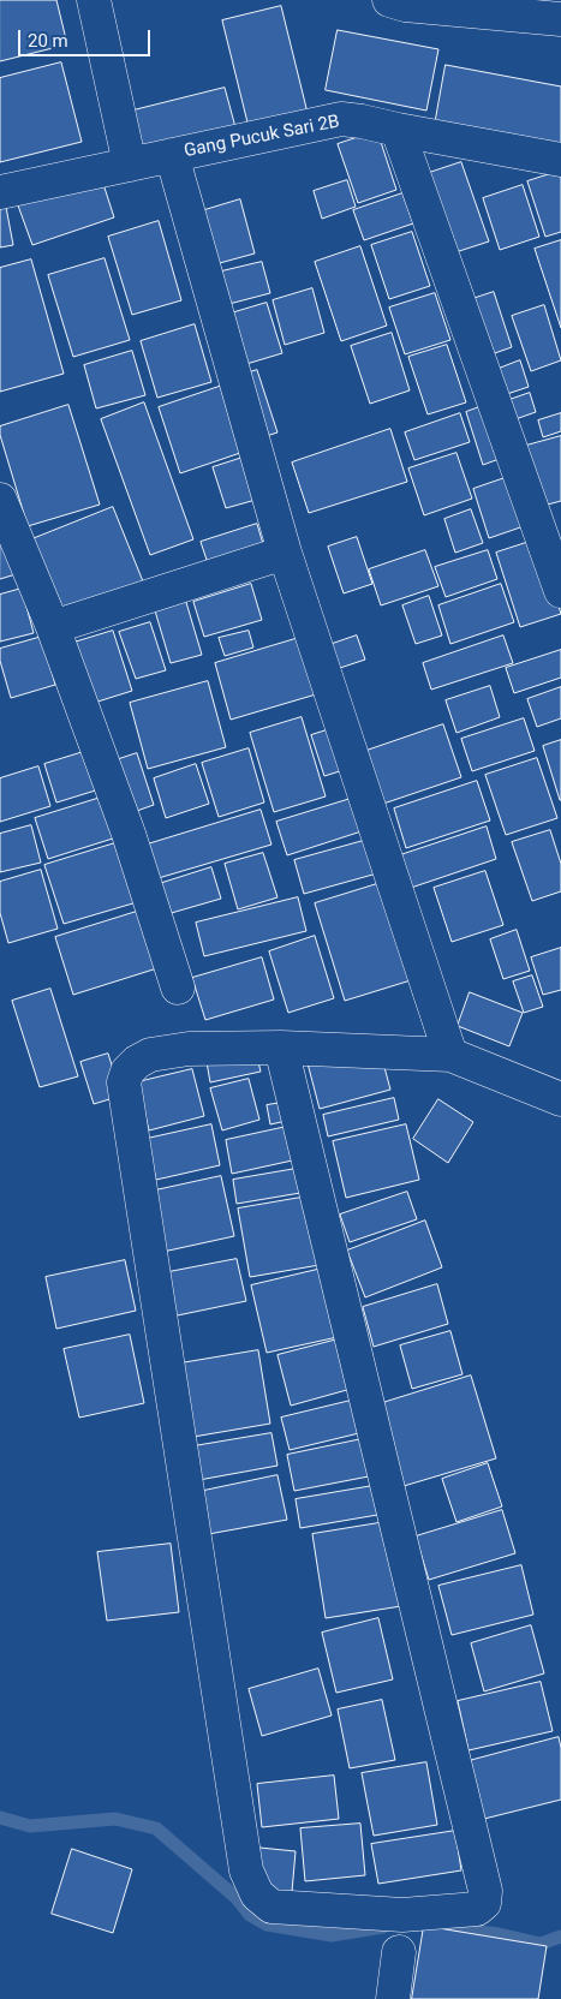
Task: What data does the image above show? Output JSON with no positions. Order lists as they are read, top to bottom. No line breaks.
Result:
{"streets":{"street":["Gang Pucuk Sari 2B"]},"scale_bar":"20 m"}
